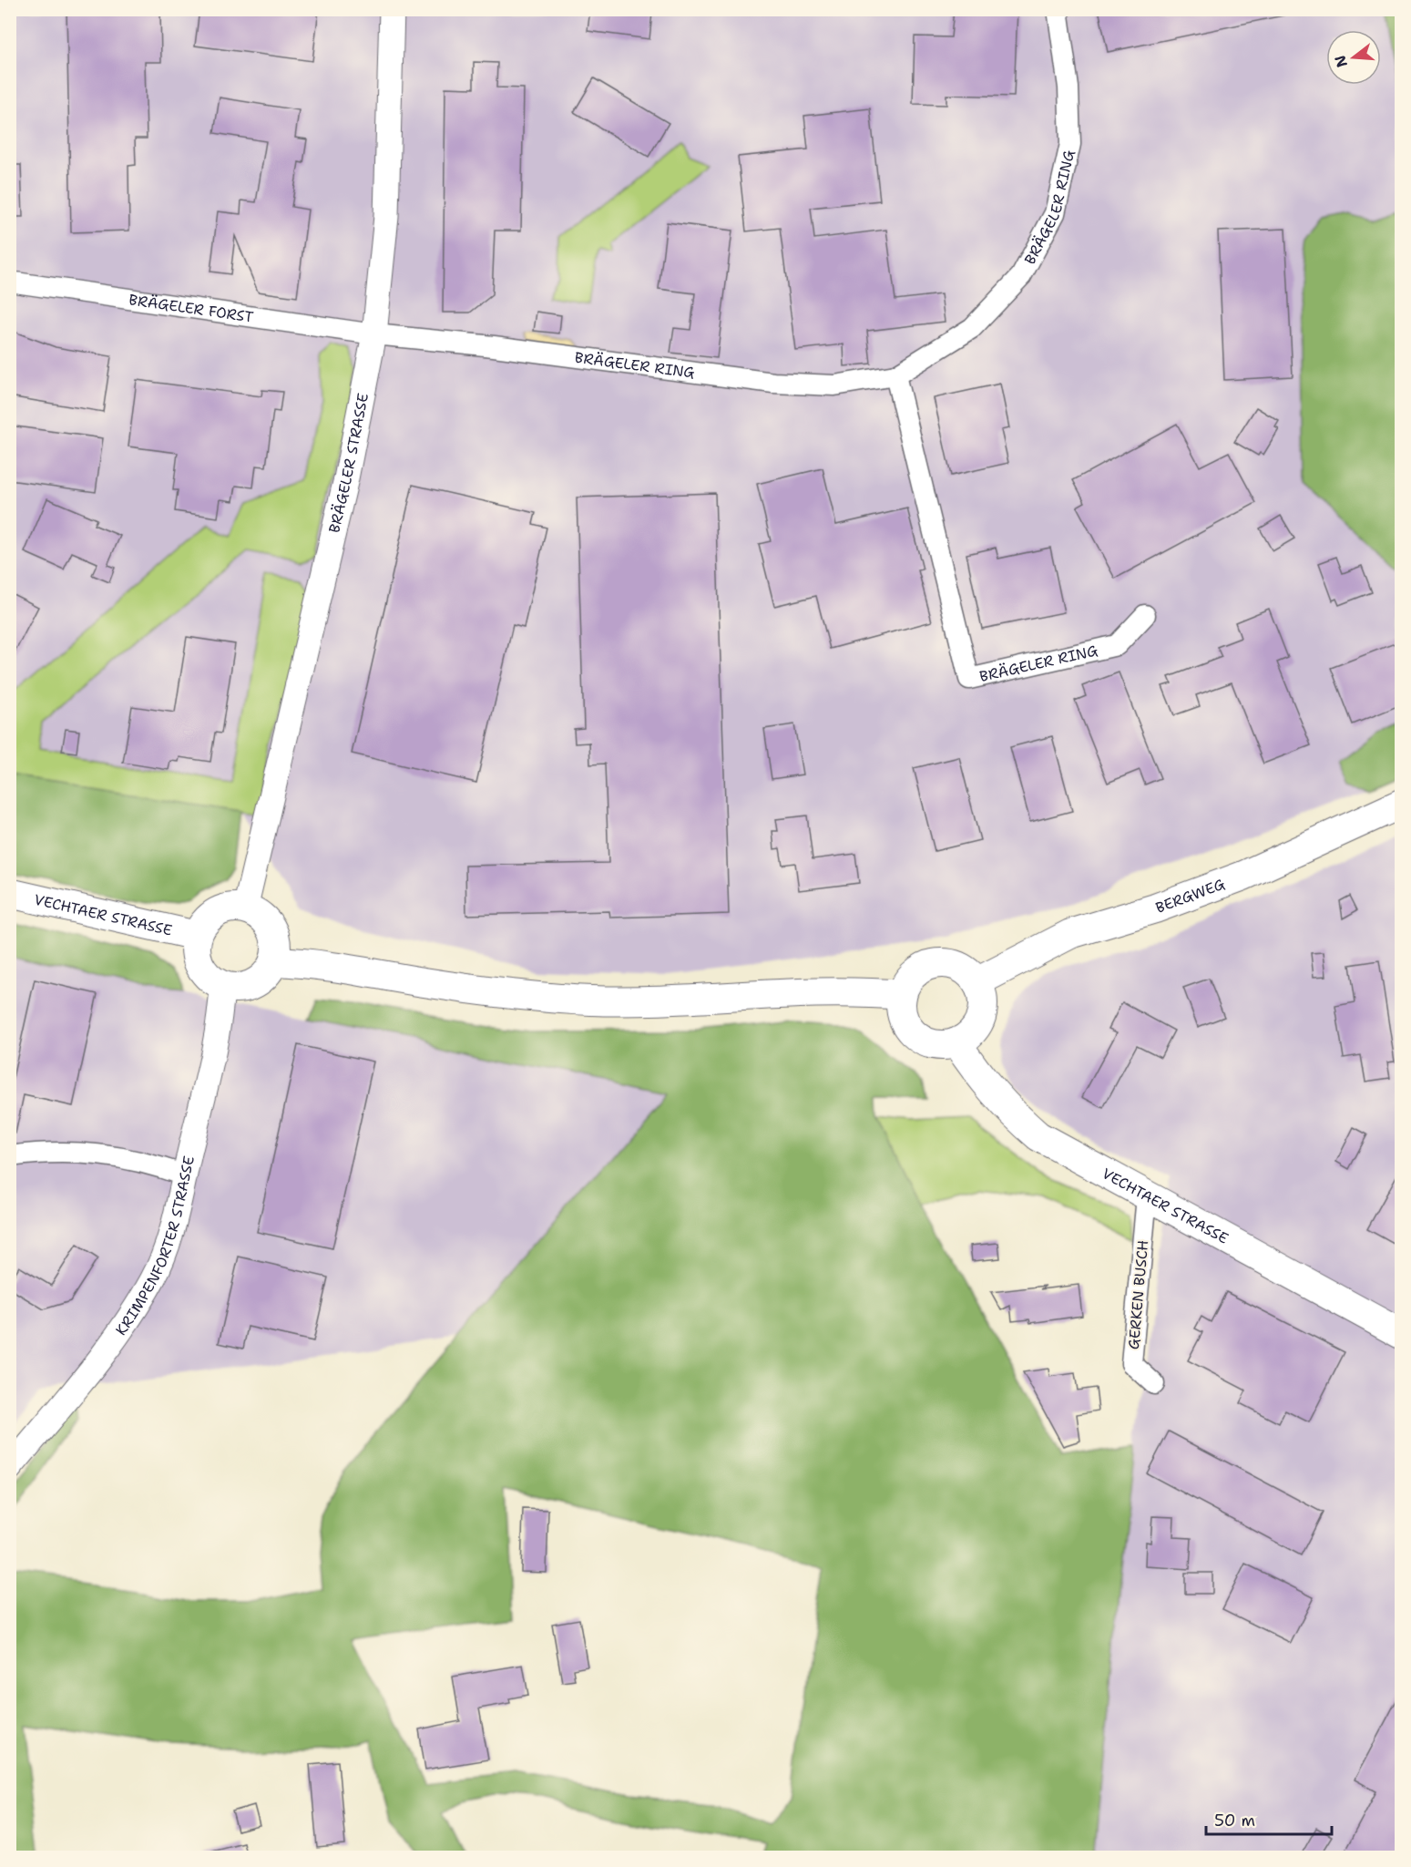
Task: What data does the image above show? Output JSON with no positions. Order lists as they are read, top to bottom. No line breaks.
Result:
{"streets":{"main road":["BERGWEG","VECHTAER STRASSE"],"street":["BRÄGELER RING","BRÄGELER FORST","BRÄGELER STRASSE","KRIMPENFORTER STRASSE","GERKEN BUSCH"]},"crossings":[["BRÄGELER RING","BRÄGELER FORST"],["BRÄGELER RING","BRÄGELER STRASSE"],["BRÄGELER FORST","BRÄGELER STRASSE"],["BRÄGELER STRASSE","VECHTAER STRASSE"],["BRÄGELER STRASSE","KRIMPENFORTER STRASSE"],["BERGWEG","VECHTAER STRASSE"],["VECHTAER STRASSE","KRIMPENFORTER STRASSE"],["VECHTAER STRASSE","GERKEN BUSCH"]],"scale_bar":"50 m","north":"left"}
